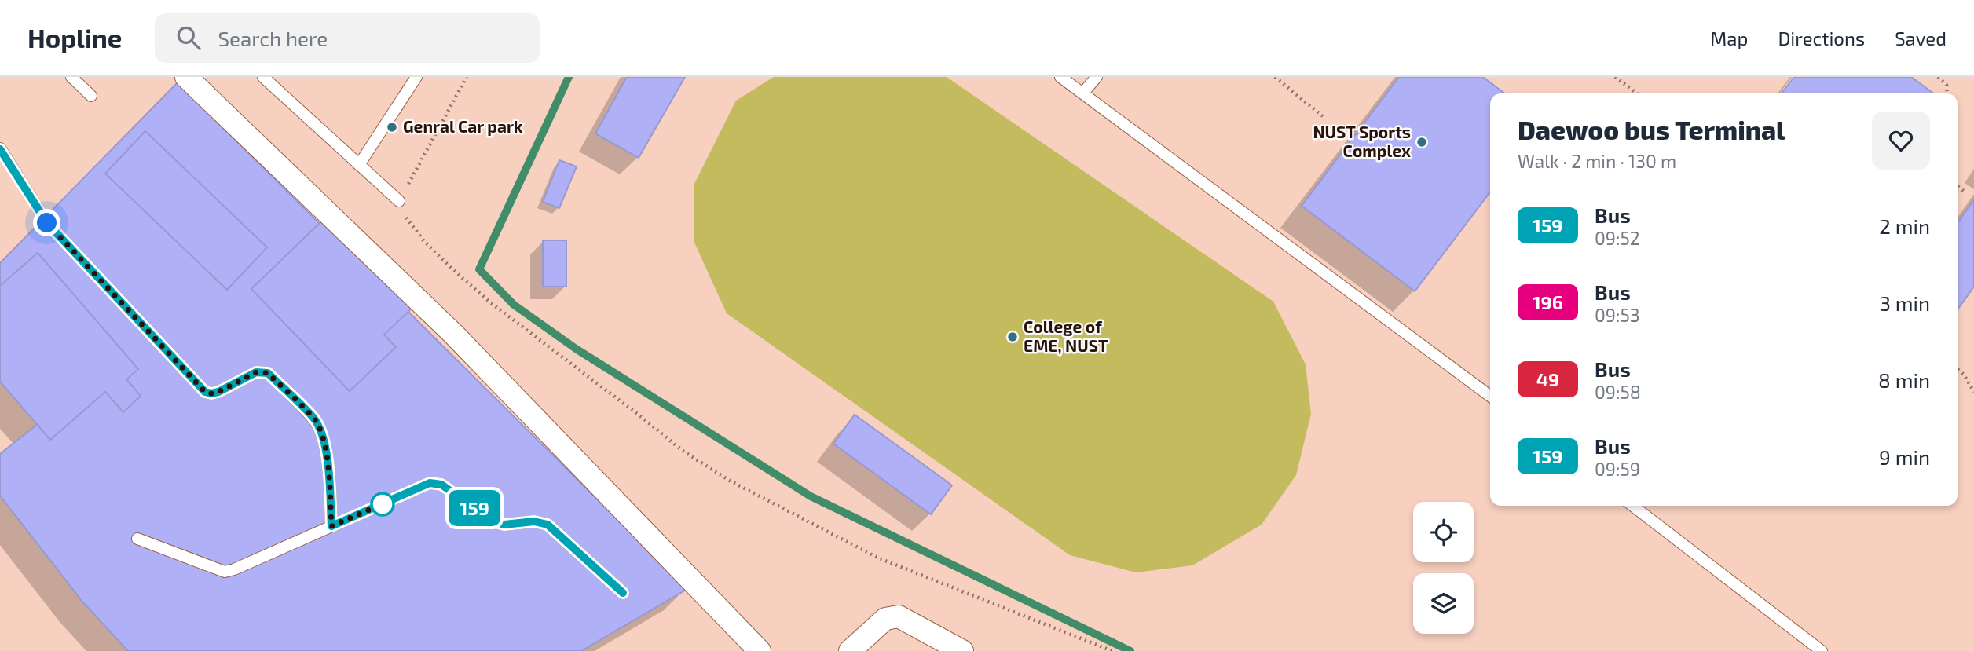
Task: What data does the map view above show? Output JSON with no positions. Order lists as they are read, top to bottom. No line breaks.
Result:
{"places":["Genral Car park","NUST Sports Complex","College of EME, NUST"],"lines":["bus line 159"],"page":{"header":"Hopline","search":"Search here","nav":["Map","Directions","Saved"],"on_map":"159","heading":["Daewoo bus Terminal","Walk · 2 min · 130 m"],"list":[{"mark":"159","name":"Bus","note":"09:52","value":"2 min"},{"mark":"196","name":"Bus","note":"09:53","value":"3 min"},{"mark":"49","name":"Bus","note":"09:58","value":"8 min"},{"mark":"159","name":"Bus","note":"09:59","value":"9 min"}]}}
